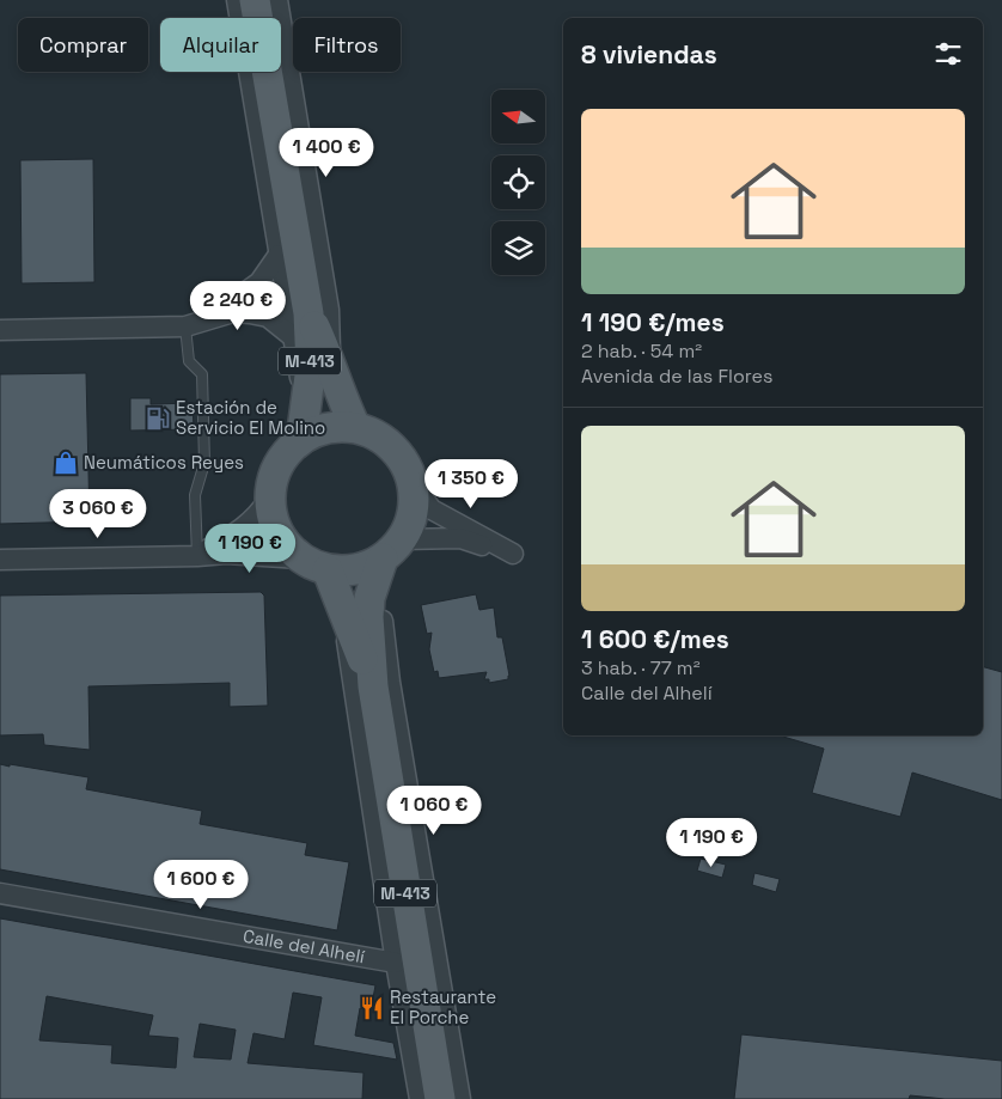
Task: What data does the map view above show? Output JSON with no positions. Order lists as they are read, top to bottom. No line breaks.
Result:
{"streets":{"main road":["M-413"],"street":["Calle del Alhelí"]},"places":{"fuel station":["Estación de Servicio El Molino"],"shop":["Neumáticos Reyes"],"restaurant":["Restaurante El Porche"]},"north":"left","page":{"chip":["Comprar","Alquilar","Filtros"],"heading":"8 viviendas","list":[{"name":"1 190 €/mes","note":"2 hab. · 54 m² · Avenida de las Flores"},{"name":"1 600 €/mes","note":"3 hab. · 77 m² · Calle del Alhelí"}],"price":["1 400 €","2 240 €","1 350 €","3 060 €","1 190 €","1 060 €","1 190 €","1 600 €"]}}
